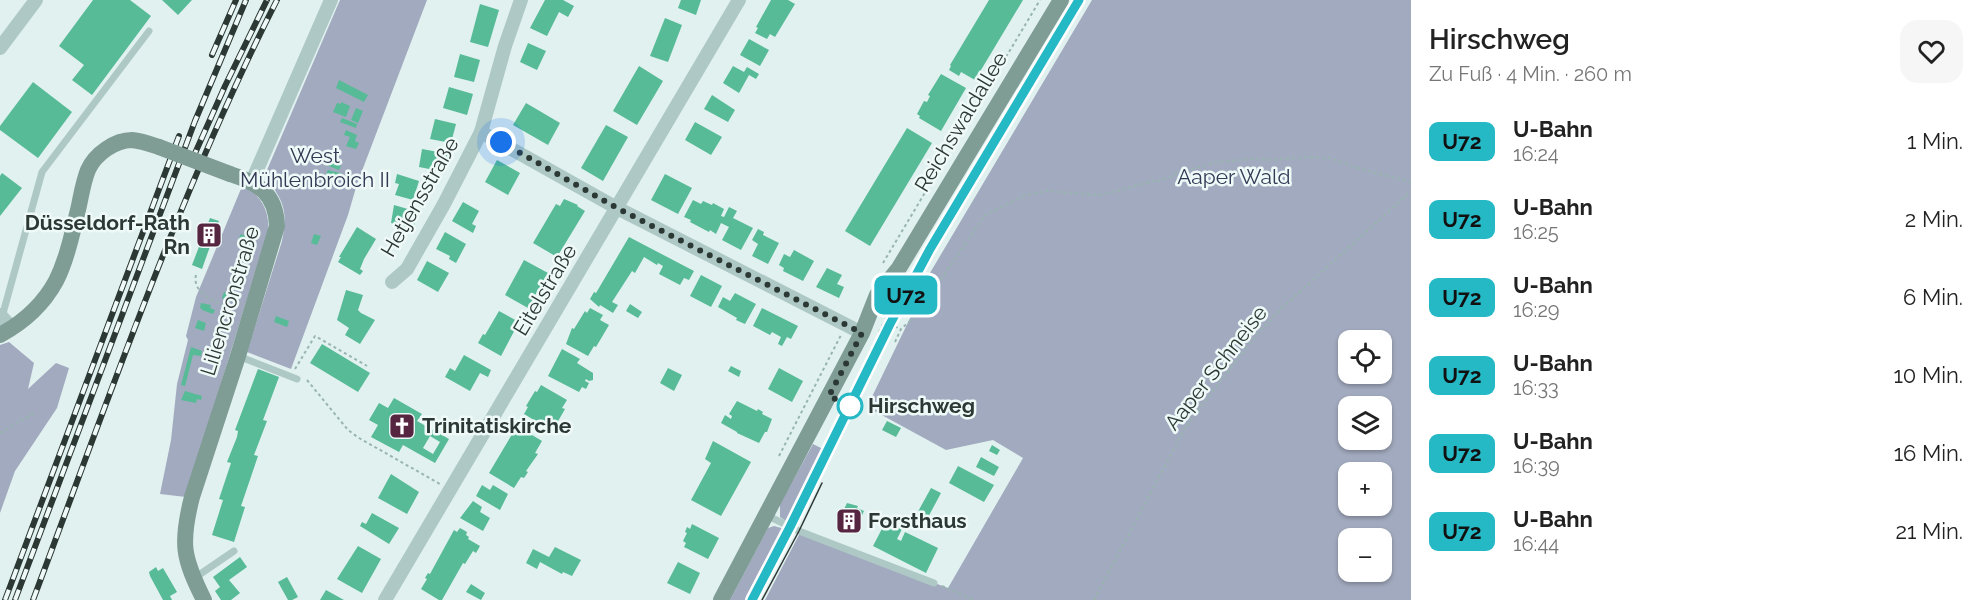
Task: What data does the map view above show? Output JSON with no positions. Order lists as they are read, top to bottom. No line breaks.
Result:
{"streets":{"main road":["Reichswaldallee","Liliencronstraße"],"street":["Hetjensstraße","Eitelstraße"],"path":["Aaper Schneise"]},"crossings":[["Hetjensstraße","Eitelstraße"]],"parks":["West Mühlenbroich II","Aaper Wald"],"places":{"building":["Düsseldorf-Rath Rn","Forsthaus"],"other":["Hirschweg"],"church":["Trinitatiskirche"]},"lines":["metro line U72"],"page":{"on_map":"U72","heading":["Hirschweg","Zu Fuß · 4 Min. · 260 m"],"list":[{"mark":"U72","name":"U-Bahn","note":"16:24","value":"1 Min."},{"mark":"U72","name":"U-Bahn","note":"16:25","value":"2 Min."},{"mark":"U72","name":"U-Bahn","note":"16:29","value":"6 Min."},{"mark":"U72","name":"U-Bahn","note":"16:33","value":"10 Min."},{"mark":"U72","name":"U-Bahn","note":"16:39","value":"16 Min."},{"mark":"U72","name":"U-Bahn","note":"16:44","value":"21 Min."}],"map_buttons":["+","−"]}}
